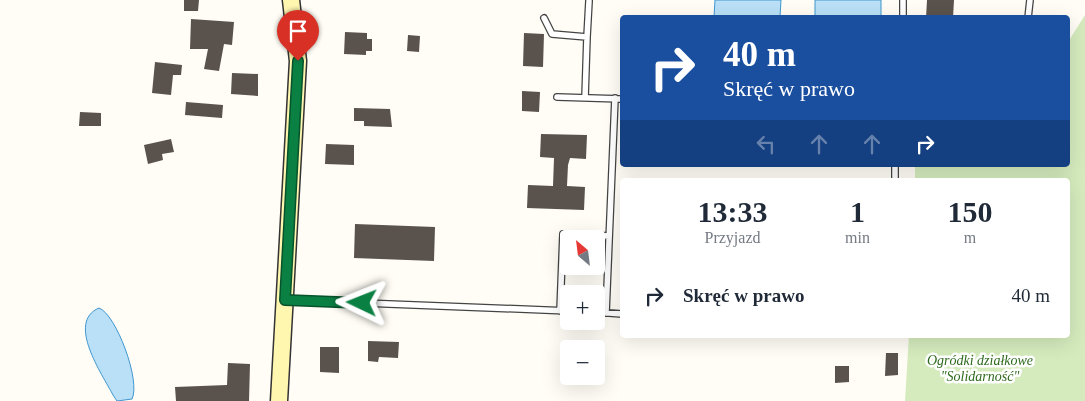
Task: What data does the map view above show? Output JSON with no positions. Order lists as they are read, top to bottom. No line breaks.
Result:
{"parks":["Ogródki działkowe \"Solidarność\""],"north":"top left","page":{"turn":["40 m","Skręć w prawo"],"eta":["13:33","Przyjazd","1","min","150","m"],"map_buttons":["+","−"],"list":[{"name":"Skręć w prawo","value":"40 m"}]}}
